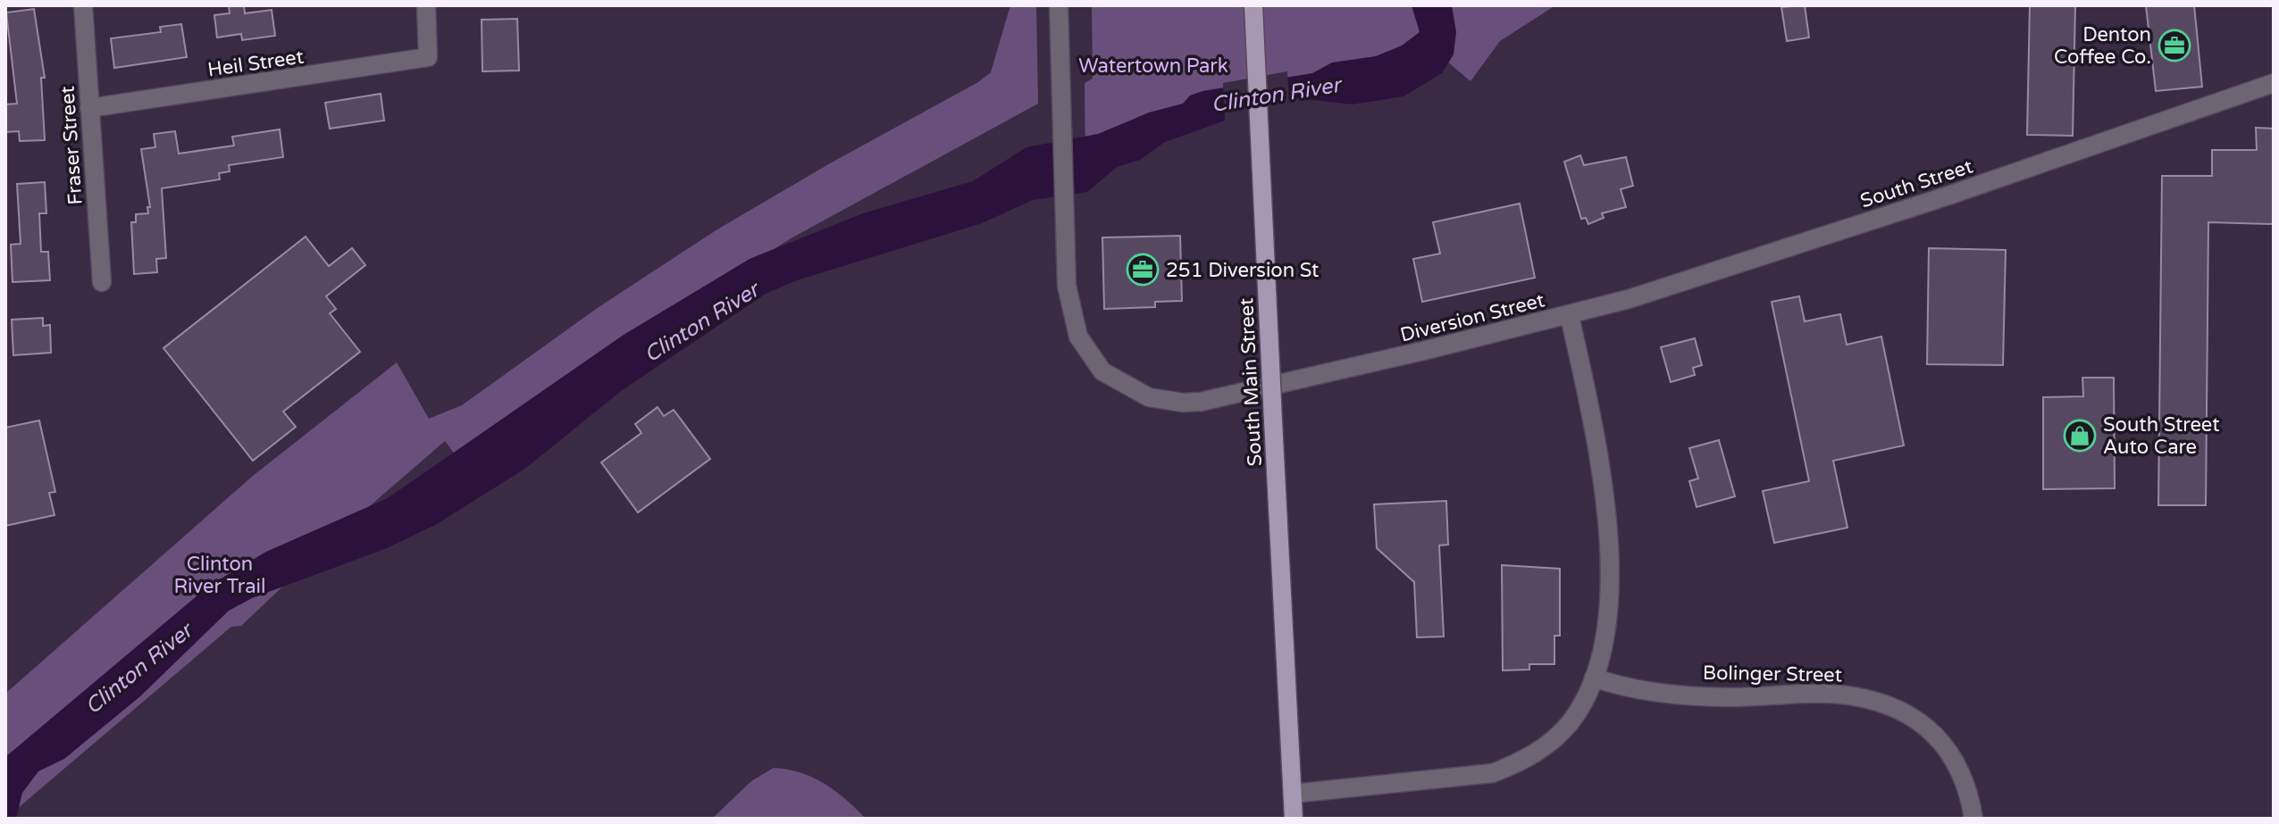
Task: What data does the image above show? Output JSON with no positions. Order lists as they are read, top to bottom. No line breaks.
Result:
{"streets":{"main road":["South Main Street"],"street":["Heil Street","Fraser Street","South Street","Diversion Street","Bolinger Street"]},"crossings":[["Heil Street","Fraser Street"],["South Street","Diversion Street"],["Diversion Street","South Main Street"],["Diversion Street","Bolinger Street"]],"water":["Clinton River"],"parks":["Watertown Park","Clinton River Trail"],"places":{"office":["Denton Coffee Co.","251 Diversion St"],"shop":["South Street Auto Care"]}}
